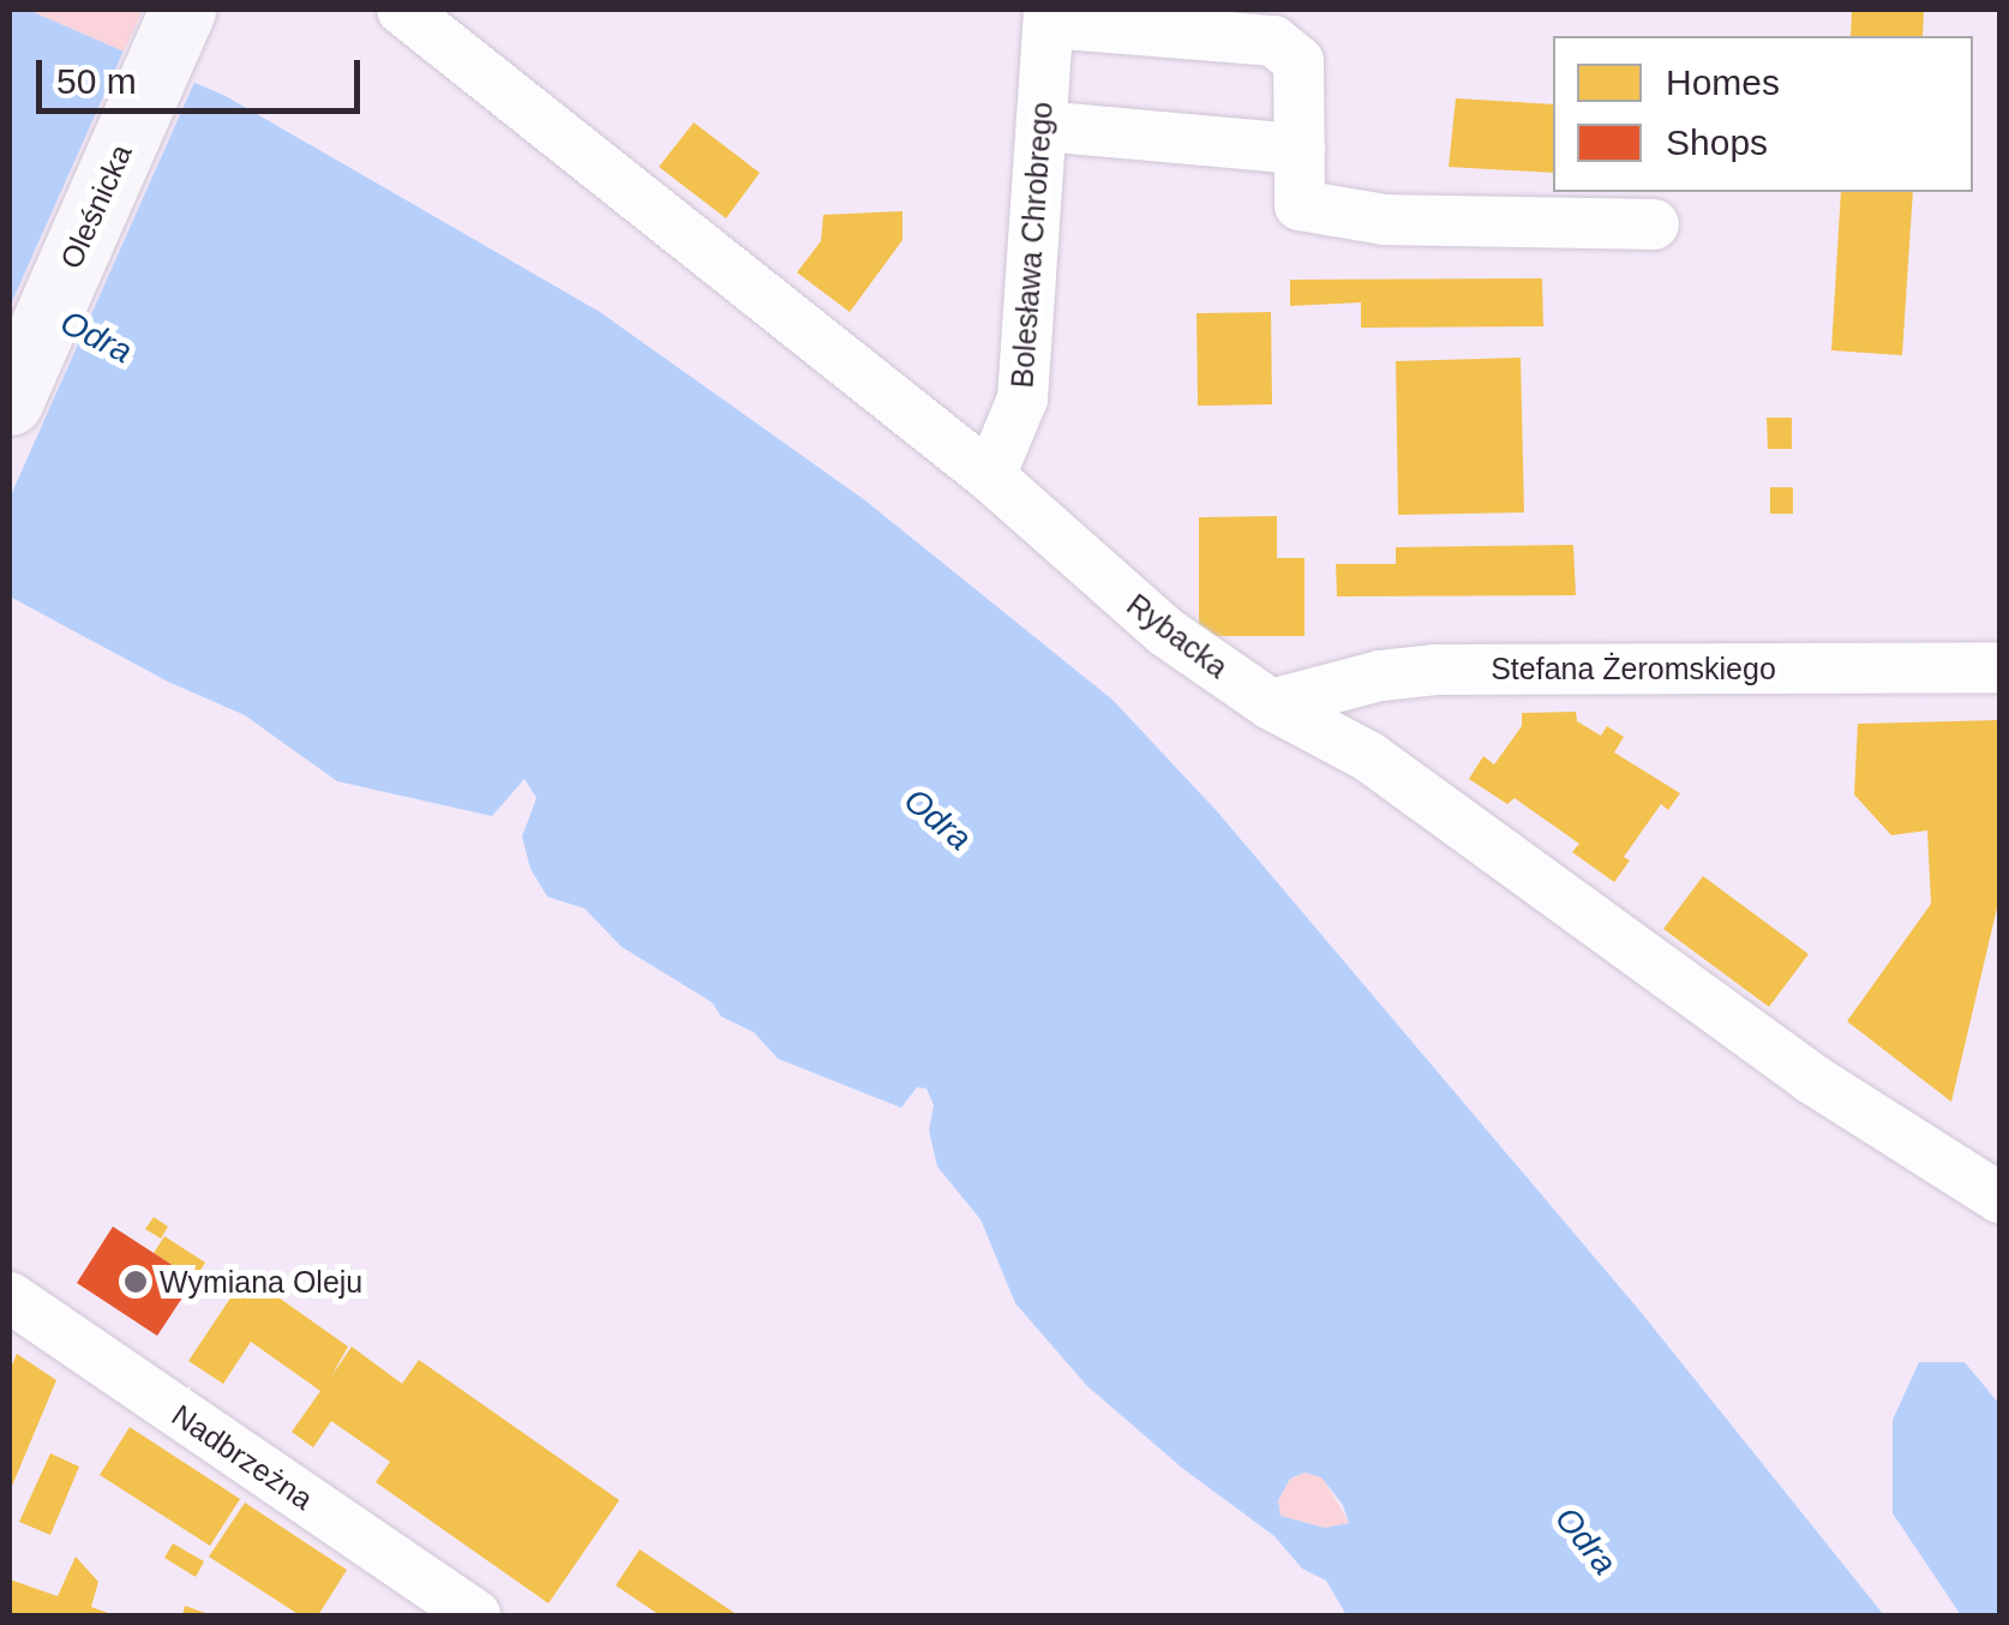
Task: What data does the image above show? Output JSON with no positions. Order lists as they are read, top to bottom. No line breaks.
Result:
{"streets":{"main road":["Oleśnicka"],"street":["Bolesława Chrobrego","Rybacka","Stefana Żeromskiego","Nadbrzeżna"]},"crossings":[["Bolesława Chrobrego","Rybacka"],["Rybacka","Stefana Żeromskiego"]],"water":["Odra"],"places":["Wymiana Oleju"],"legend":["Homes","Shops"],"scale_bar":"50 m"}
